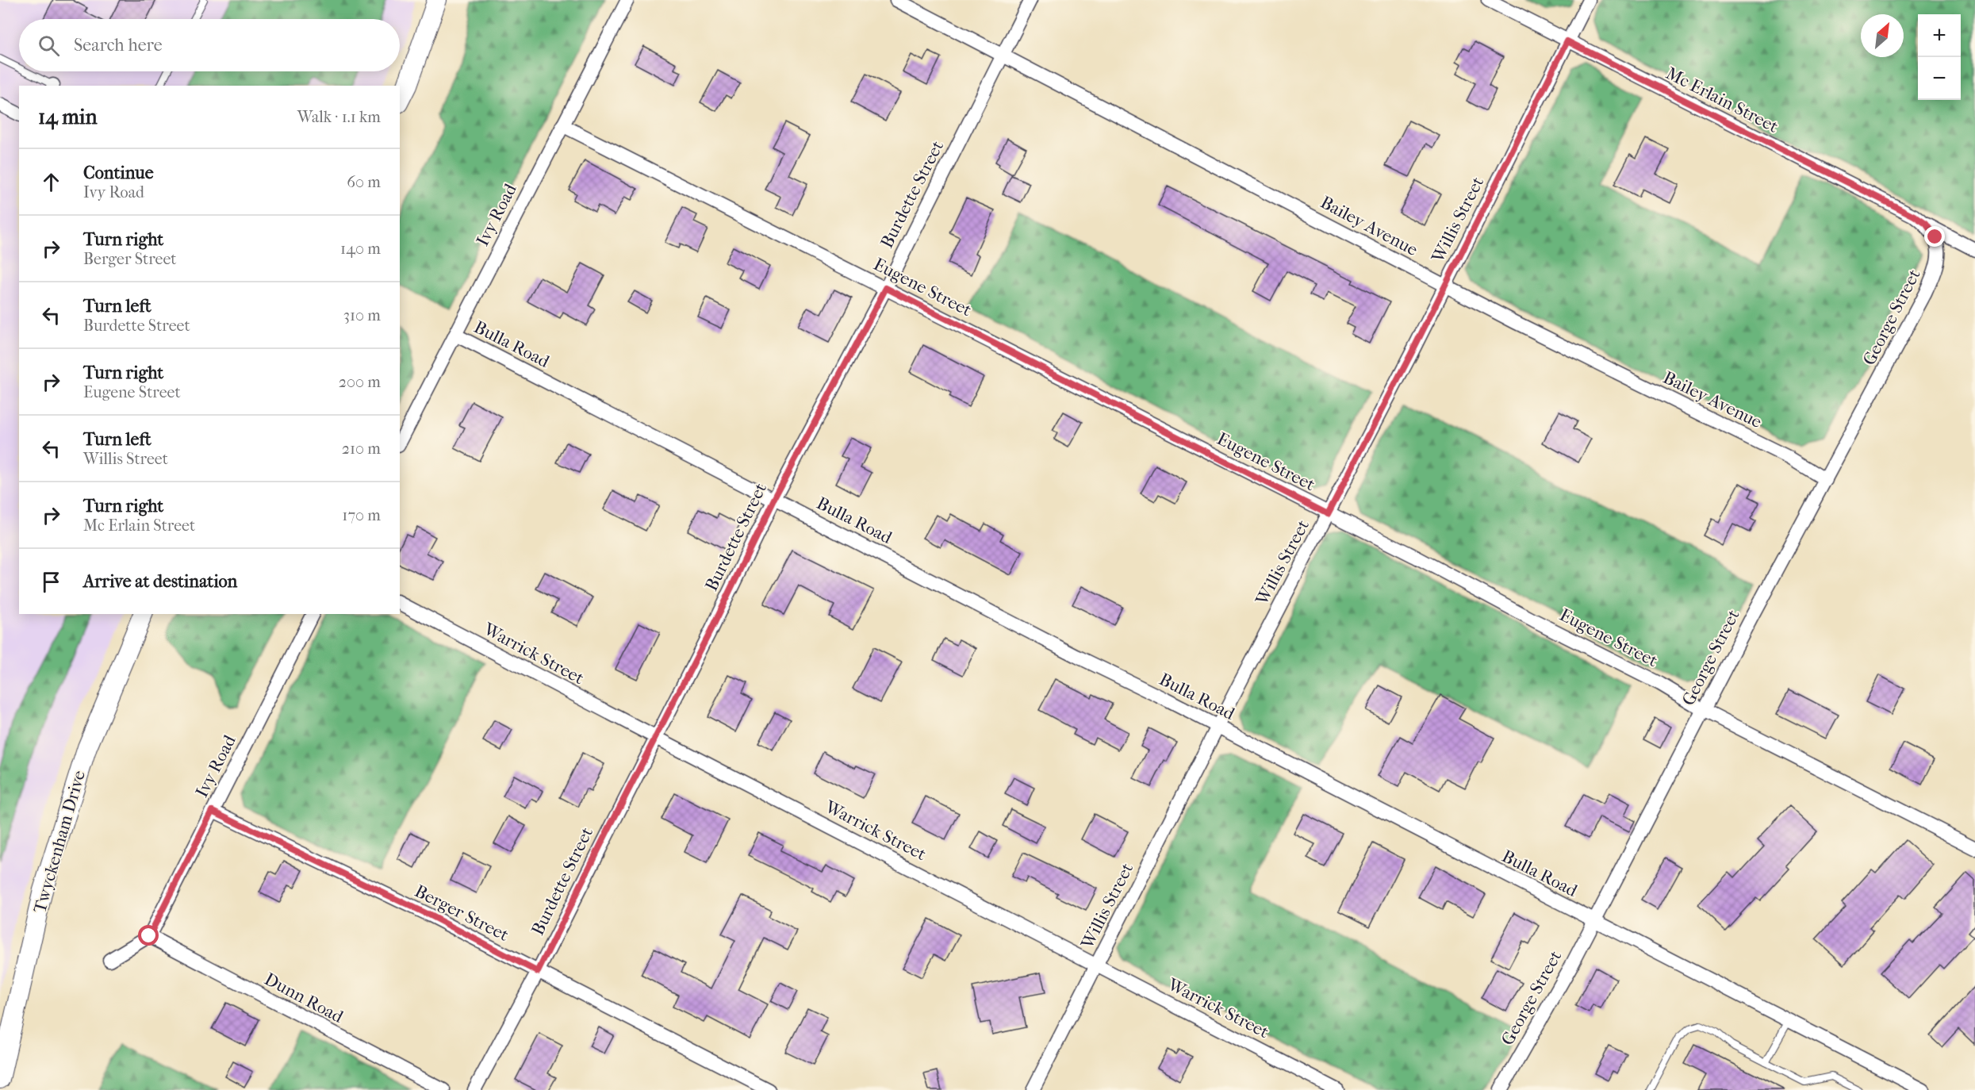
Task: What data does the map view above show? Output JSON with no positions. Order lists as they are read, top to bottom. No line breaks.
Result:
{"streets":{"street":["Mc Erlain Street","Burdette Street","Ivy Road","Willis Street","Bailey Avenue","Eugene Street","George Street","Bulla Road","Warrick Street","Twyckenham Drive","Berger Street","Dunn Road"]},"crossings":[["Mc Erlain Street","Willis Street"],["Mc Erlain Street","George Street"],["Burdette Street","Bailey Avenue"],["Burdette Street","Eugene Street"],["Burdette Street","Bulla Road"],["Burdette Street","Warrick Street"],["Burdette Street","Berger Street"],["Ivy Road","Eugene Street"],["Ivy Road","Bulla Road"],["Ivy Road","Berger Street"],["Ivy Road","Dunn Road"],["Willis Street","Bailey Avenue"],["Willis Street","Eugene Street"],["Willis Street","Bulla Road"],["Willis Street","Warrick Street"],["Bailey Avenue","George Street"],["Eugene Street","George Street"],["George Street","Bulla Road"]],"north":"top right","page":{"map_buttons":["+","−"],"search":"Search here","heading":["14 min","Walk · 1.1 km"],"list":[["Continue","Ivy Road","60 m"],["Turn right","Berger Street","140 m"],["Turn left","Burdette Street","310 m"],["Turn right","Eugene Street","200 m"],["Turn left","Willis Street","210 m"],["Turn right","Mc Erlain Street","170 m"],"Arrive at destination"]}}
